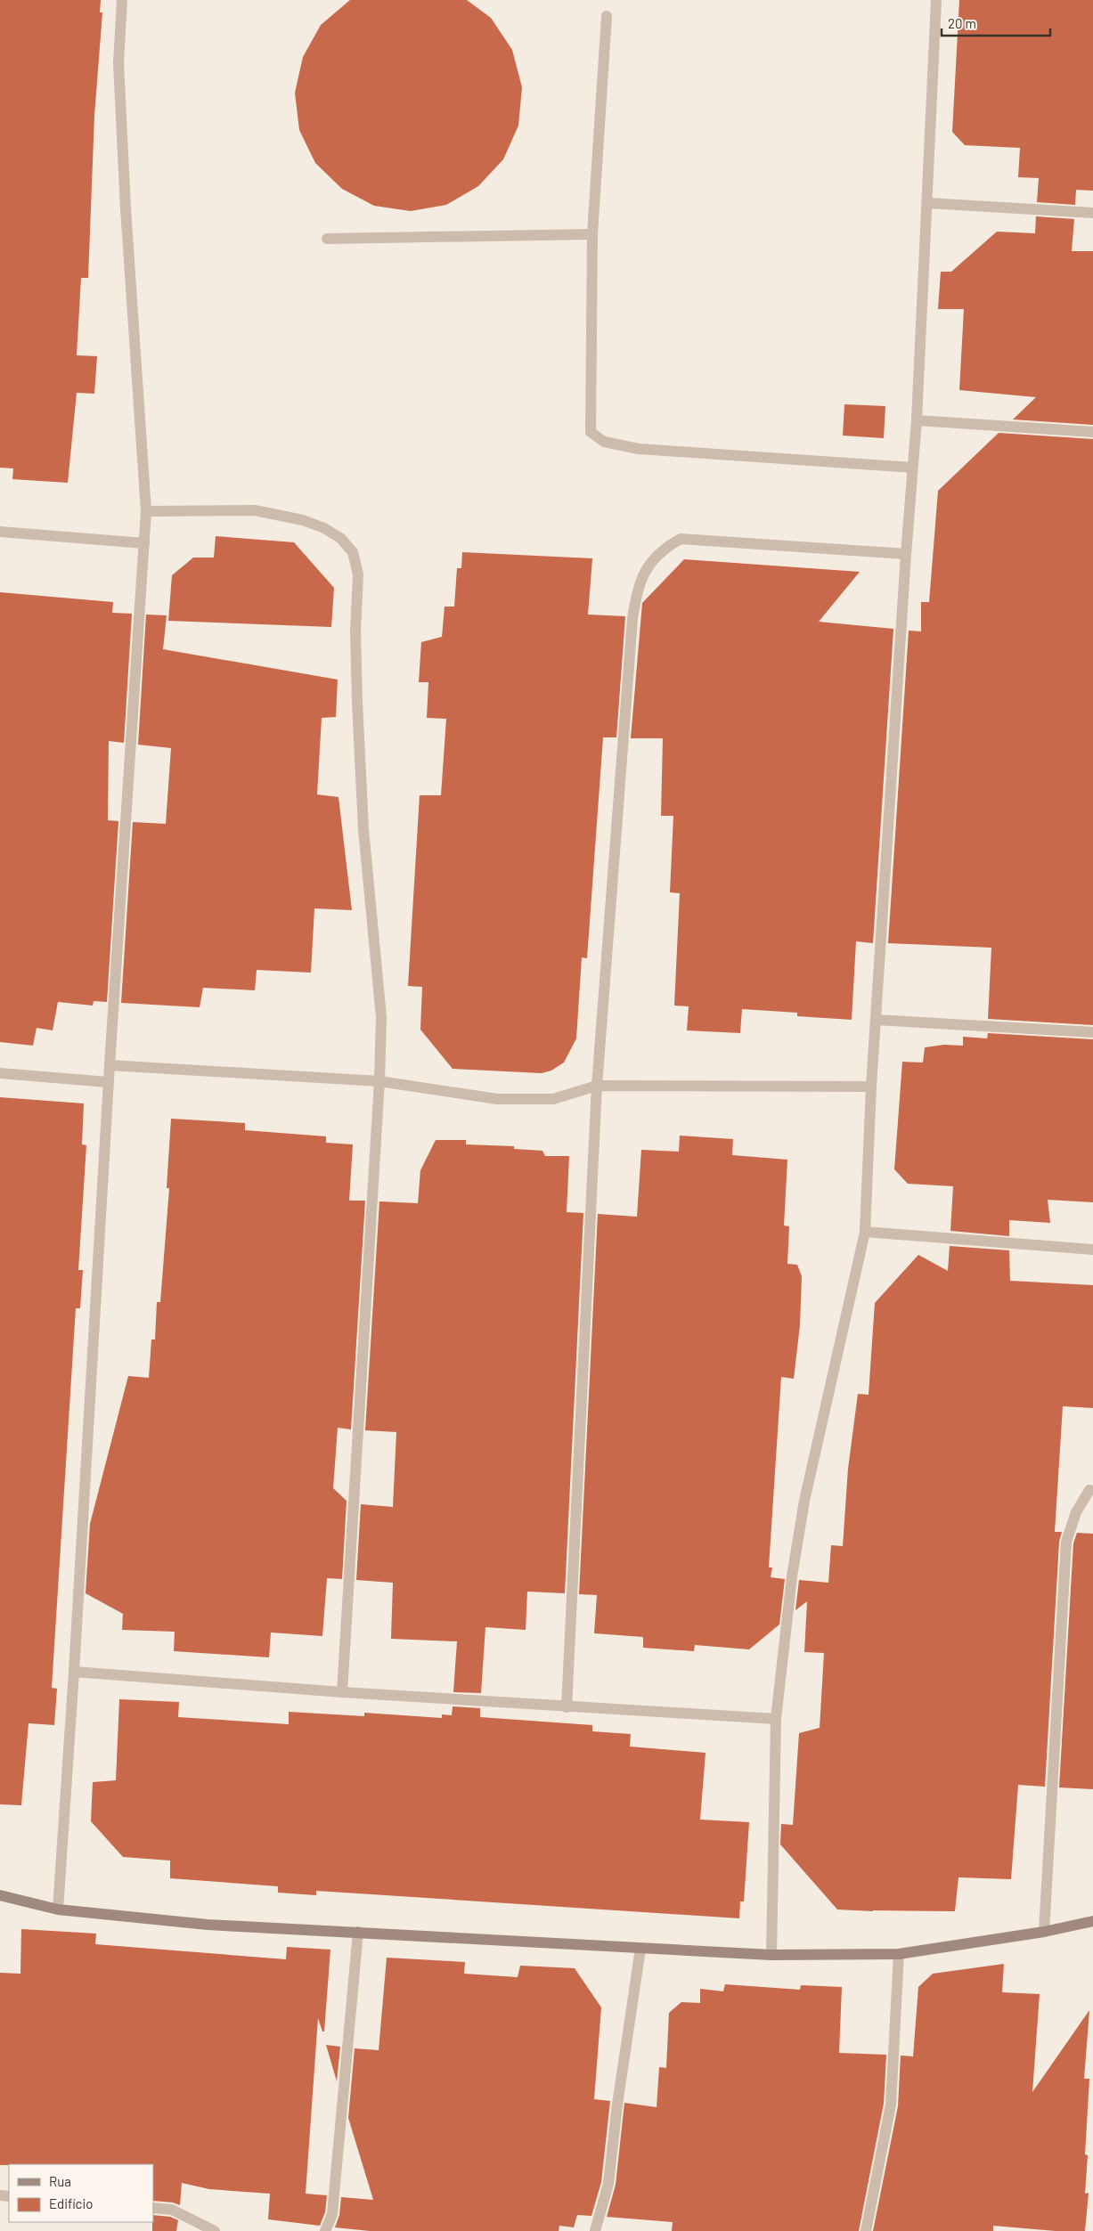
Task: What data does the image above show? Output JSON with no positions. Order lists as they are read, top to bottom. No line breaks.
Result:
{"legend":["Rua","Edifício"],"scale_bar":"20 m"}
